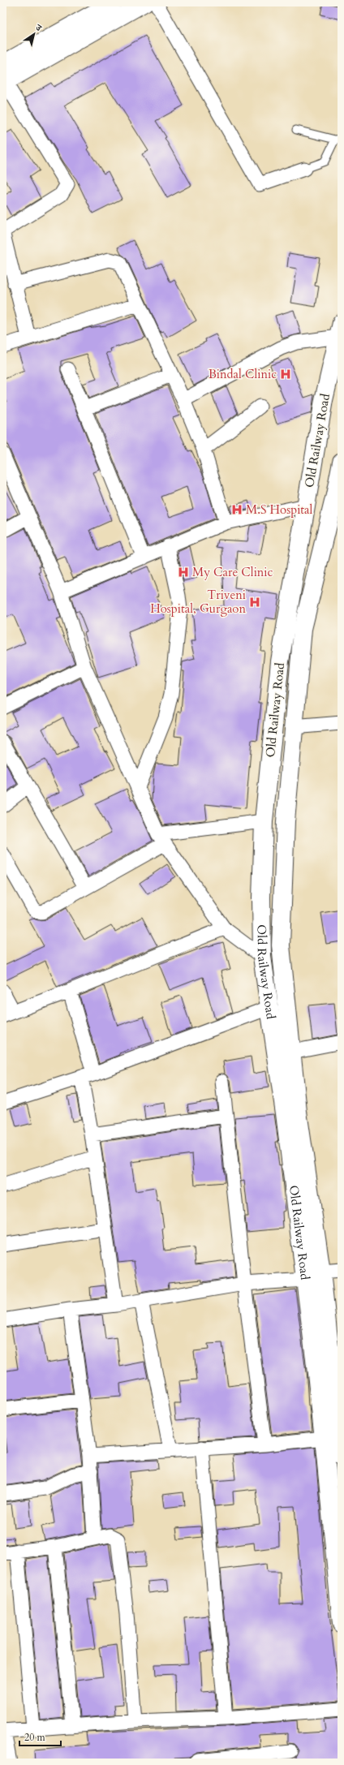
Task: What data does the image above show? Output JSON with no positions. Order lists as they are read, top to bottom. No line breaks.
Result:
{"streets":{"main road":["Old Railway Road"]},"places":{"hospital":["Bindal Clinic","M.S Hospital","My Care Clinic","Triveni Hospital, Gurgaon"]},"scale_bar":"20 m","north":"top right"}
